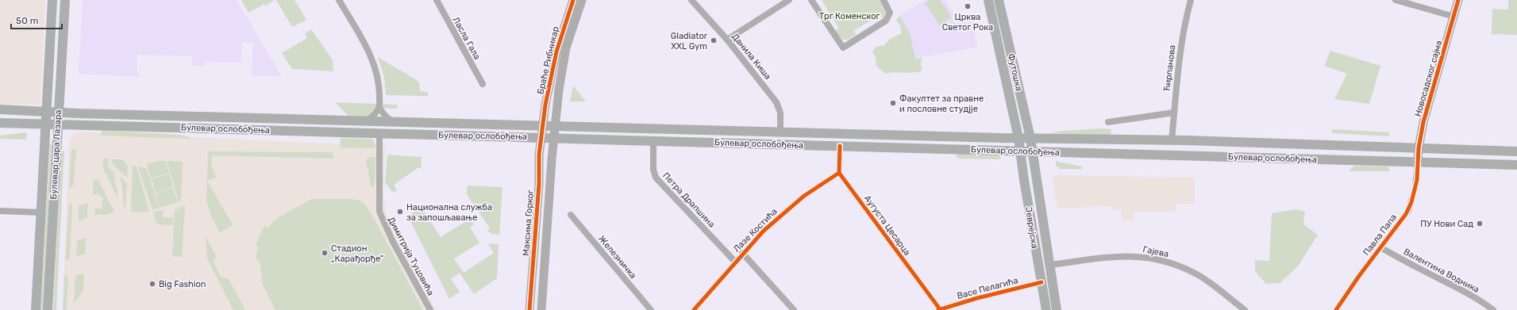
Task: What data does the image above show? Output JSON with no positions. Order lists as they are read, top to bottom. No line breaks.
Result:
{"streets":{"main road":["Футошка","Булевар ослобођења","Булевар цара Лазара","Јеврејска"],"street":["Ласла Гала","Данила Киша","Браће Рибникар","Ћирпанова","Новосадског сајма","Петра Драпшина","Максима Горког","Аугуста Цесарца","Лазе Костића","Павла Папа","Гајева","Димитрија Туцовића","Железничка","Валентина Водника","Васе Пелагића"]},"crossings":[["Данила Киша","Булевар ослобођења"],["Браће Рибникар","Булевар ослобођења"],["Браће Рибникар","Максима Горког"],["Ћирпанова","Булевар ослобођења"],["Футошка","Булевар ослобођења"],["Футошка","Јеврејска"],["Новосадског сајма","Булевар ослобођења"],["Новосадског сајма","Павла Папа"],["Булевар ослобођења","Булевар цара Лазара"],["Булевар ослобођења","Петра Драпшина"],["Булевар ослобођења","Максима Горког"],["Булевар ослобођења","Јеврејска"],["Булевар ослобођења","Павла Папа"],["Булевар ослобођења","Димитрија Туцовића"],["Петра Драпшина","Лазе Костића"],["Аугуста Цесарца","Лазе Костића"],["Аугуста Цесарца","Васе Пелагића"],["Јеврејска","Гајева"],["Јеврејска","Васе Пелагића"],["Павла Папа","Валентина Водника"]],"parks":["Трг Коменског"],"places":["Црква Светог Рока","Gladiator XXL Gym","Факултет за правне и пословне студјје","Национална служба за запошљавање","ПУ Нови Сад","Стадион „Карађорђе”","Big Fashion"],"scale_bar":"50 m"}
